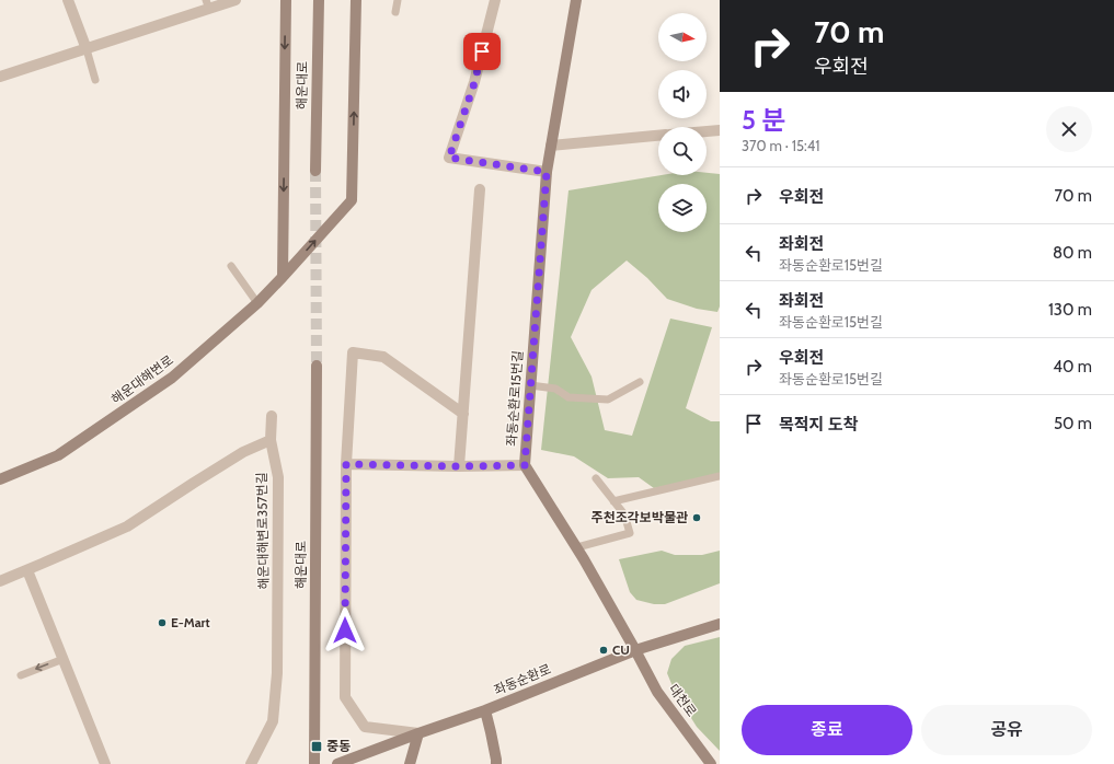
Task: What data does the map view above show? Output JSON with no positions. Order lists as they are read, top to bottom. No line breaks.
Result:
{"streets":{"street":["해운대로","해운대해변로","좌동순환로15번길","해운대해변로357번길","좌동순환로","대천로"]},"crossings":[["좌동순환로15번길","좌동순환로"],["좌동순환로15번길","대천로"],["좌동순환로","대천로"]],"places":{"other":["주천조각보박물관","E-Mart","CU"],"transit":["중동"]},"north":"right","page":{"turn":["70 m","우회전"],"heading":["5 분","370 m · 15:41"],"list":[{"name":"우회전","value":"70 m"},{"name":"좌회전","note":"좌동순환로15번길","value":"80 m"},{"name":"좌회전","note":"좌동순환로15번길","value":"130 m"},{"name":"우회전","note":"좌동순환로15번길","value":"40 m"},{"name":"목적지 도착","value":"50 m"}],"buttons":["종료","공유"]}}
